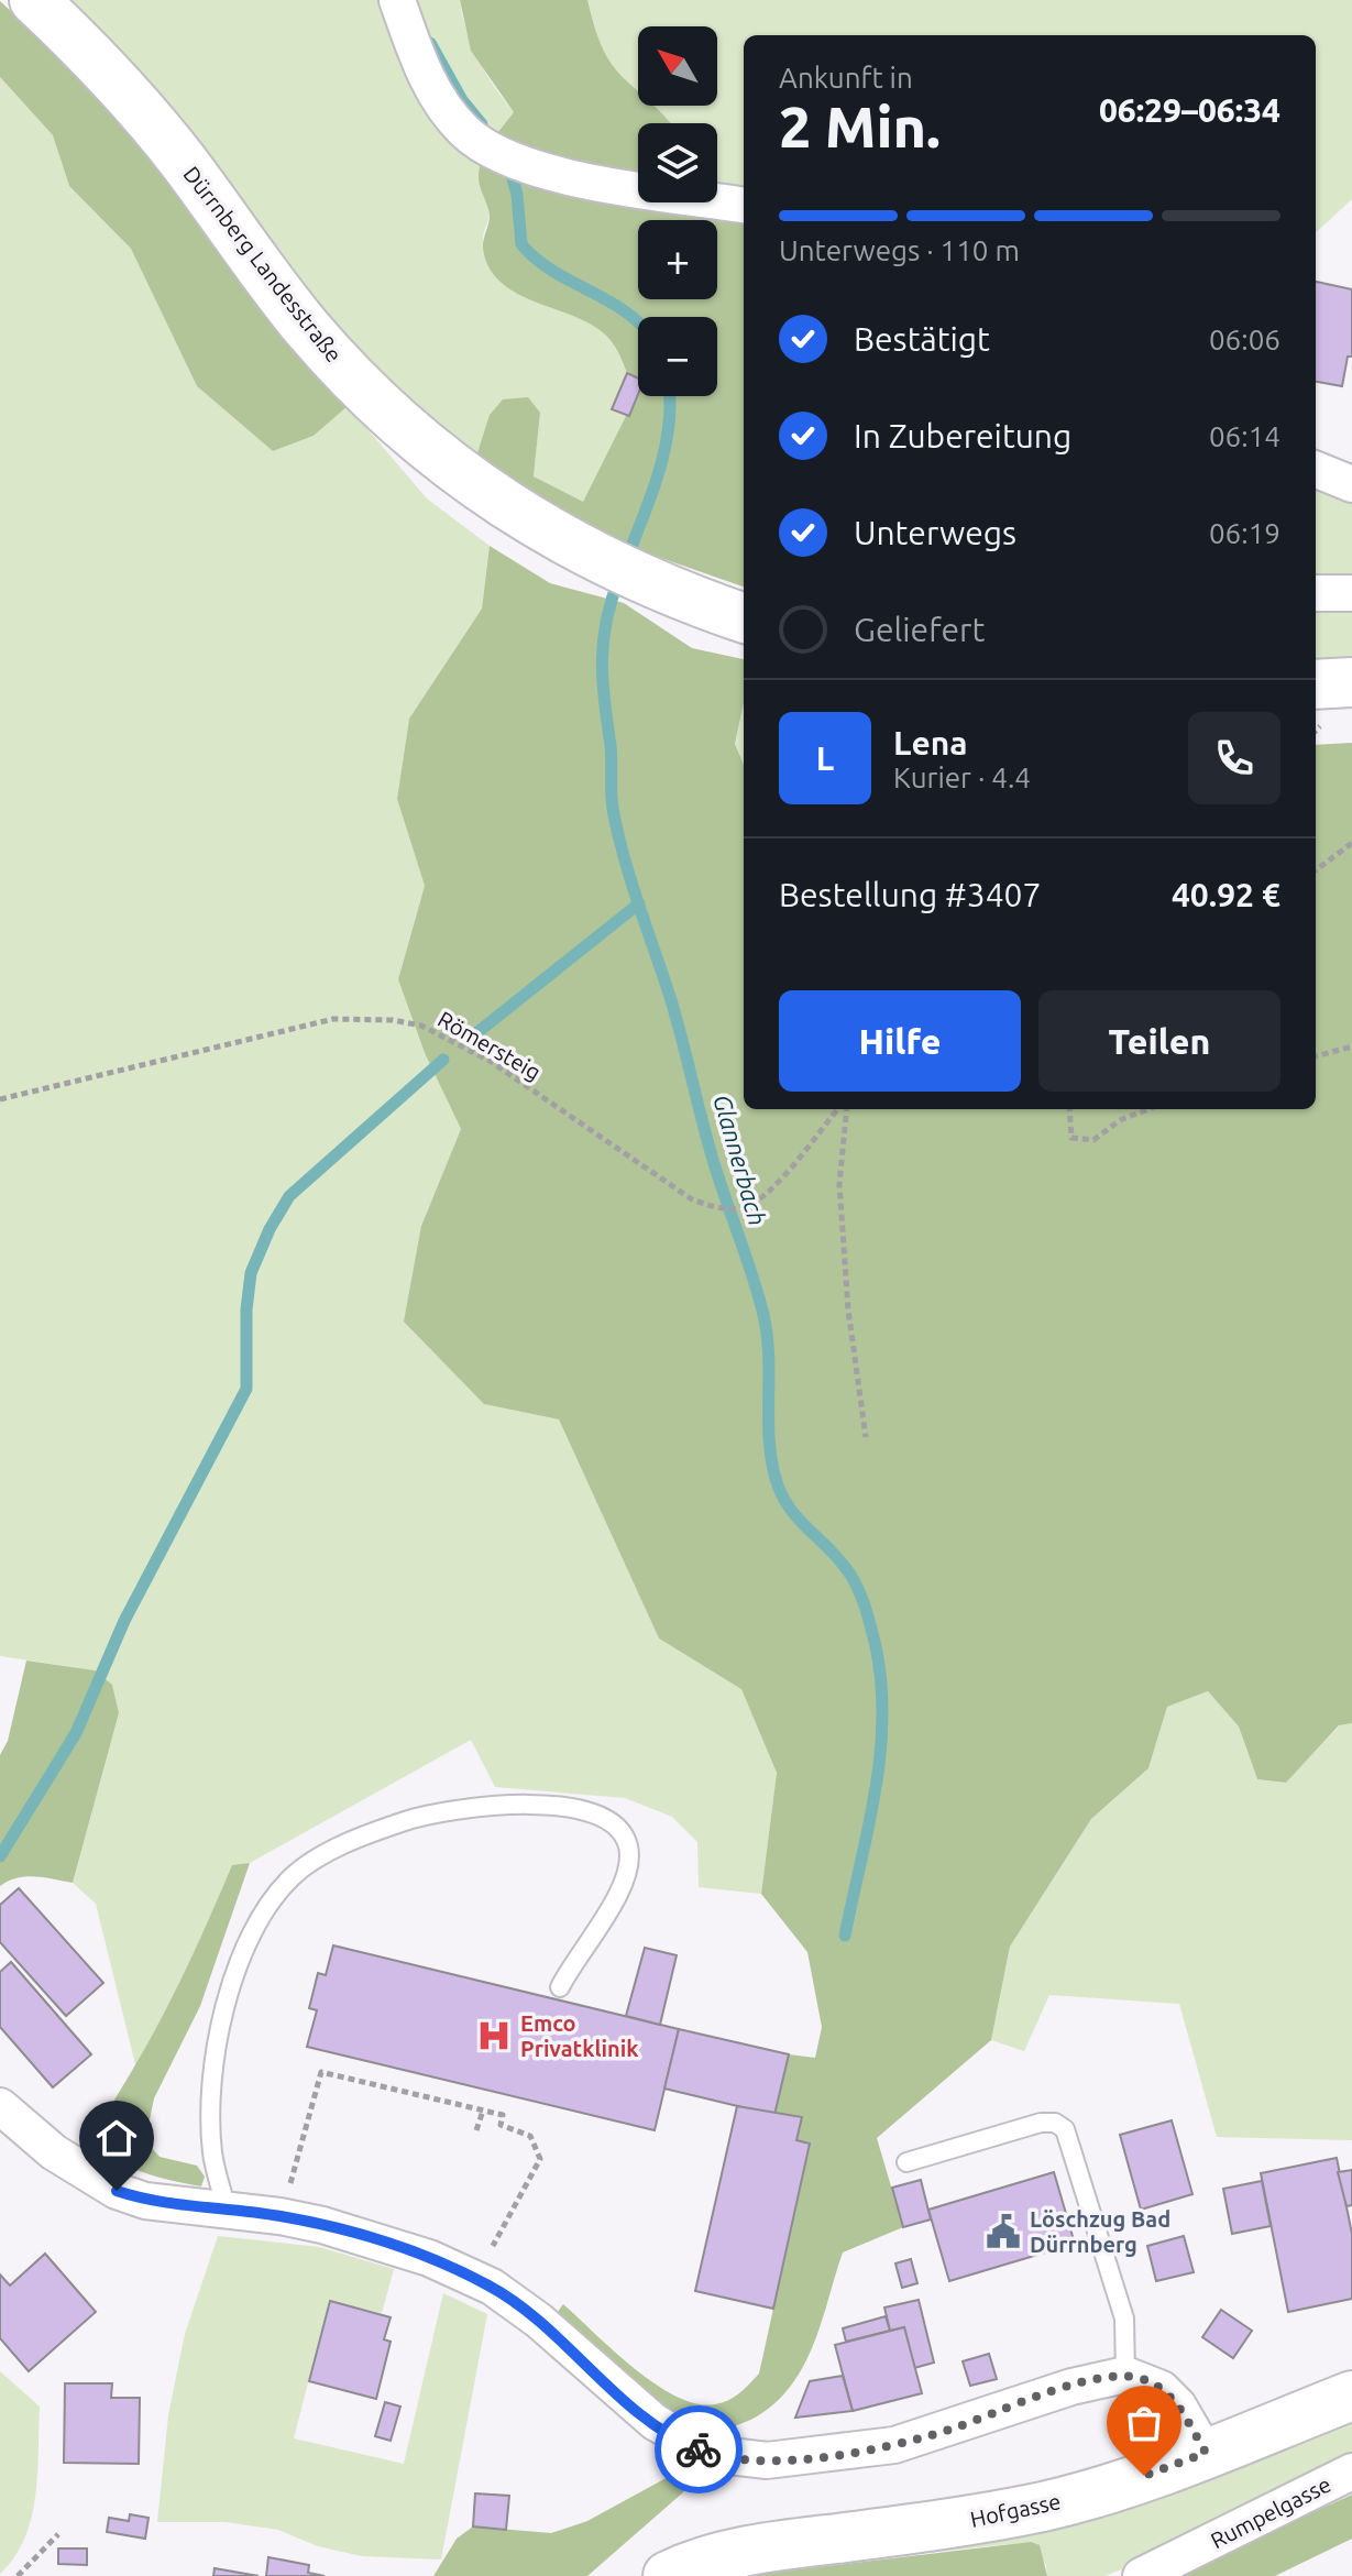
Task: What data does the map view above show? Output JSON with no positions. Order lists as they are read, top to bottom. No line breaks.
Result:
{"streets":{"main road":["Dürrnberg Landesstraße","Hofgasse"],"street":["Rumpelgasse"],"path":["Römersteig"]},"water":["Glannerbach"],"places":{"hospital":["Emco Privatklinik"],"public building":["Löschzug Bad Dürrnberg"]},"north":"top left","page":{"map_buttons":["+","−"],"heading":["2 Min.","Ankunft in","06:29–06:34"],"panel":["Lena","Kurier · 4.4","Bestellung #3407","40.92 €"],"bar":"Unterwegs · 110 m","list":[["Bestätigt","06:06"],["In Zubereitung","06:14"],["Unterwegs","06:19"],"Geliefert"],"round":"L","buttons":["Hilfe","Teilen"]}}
